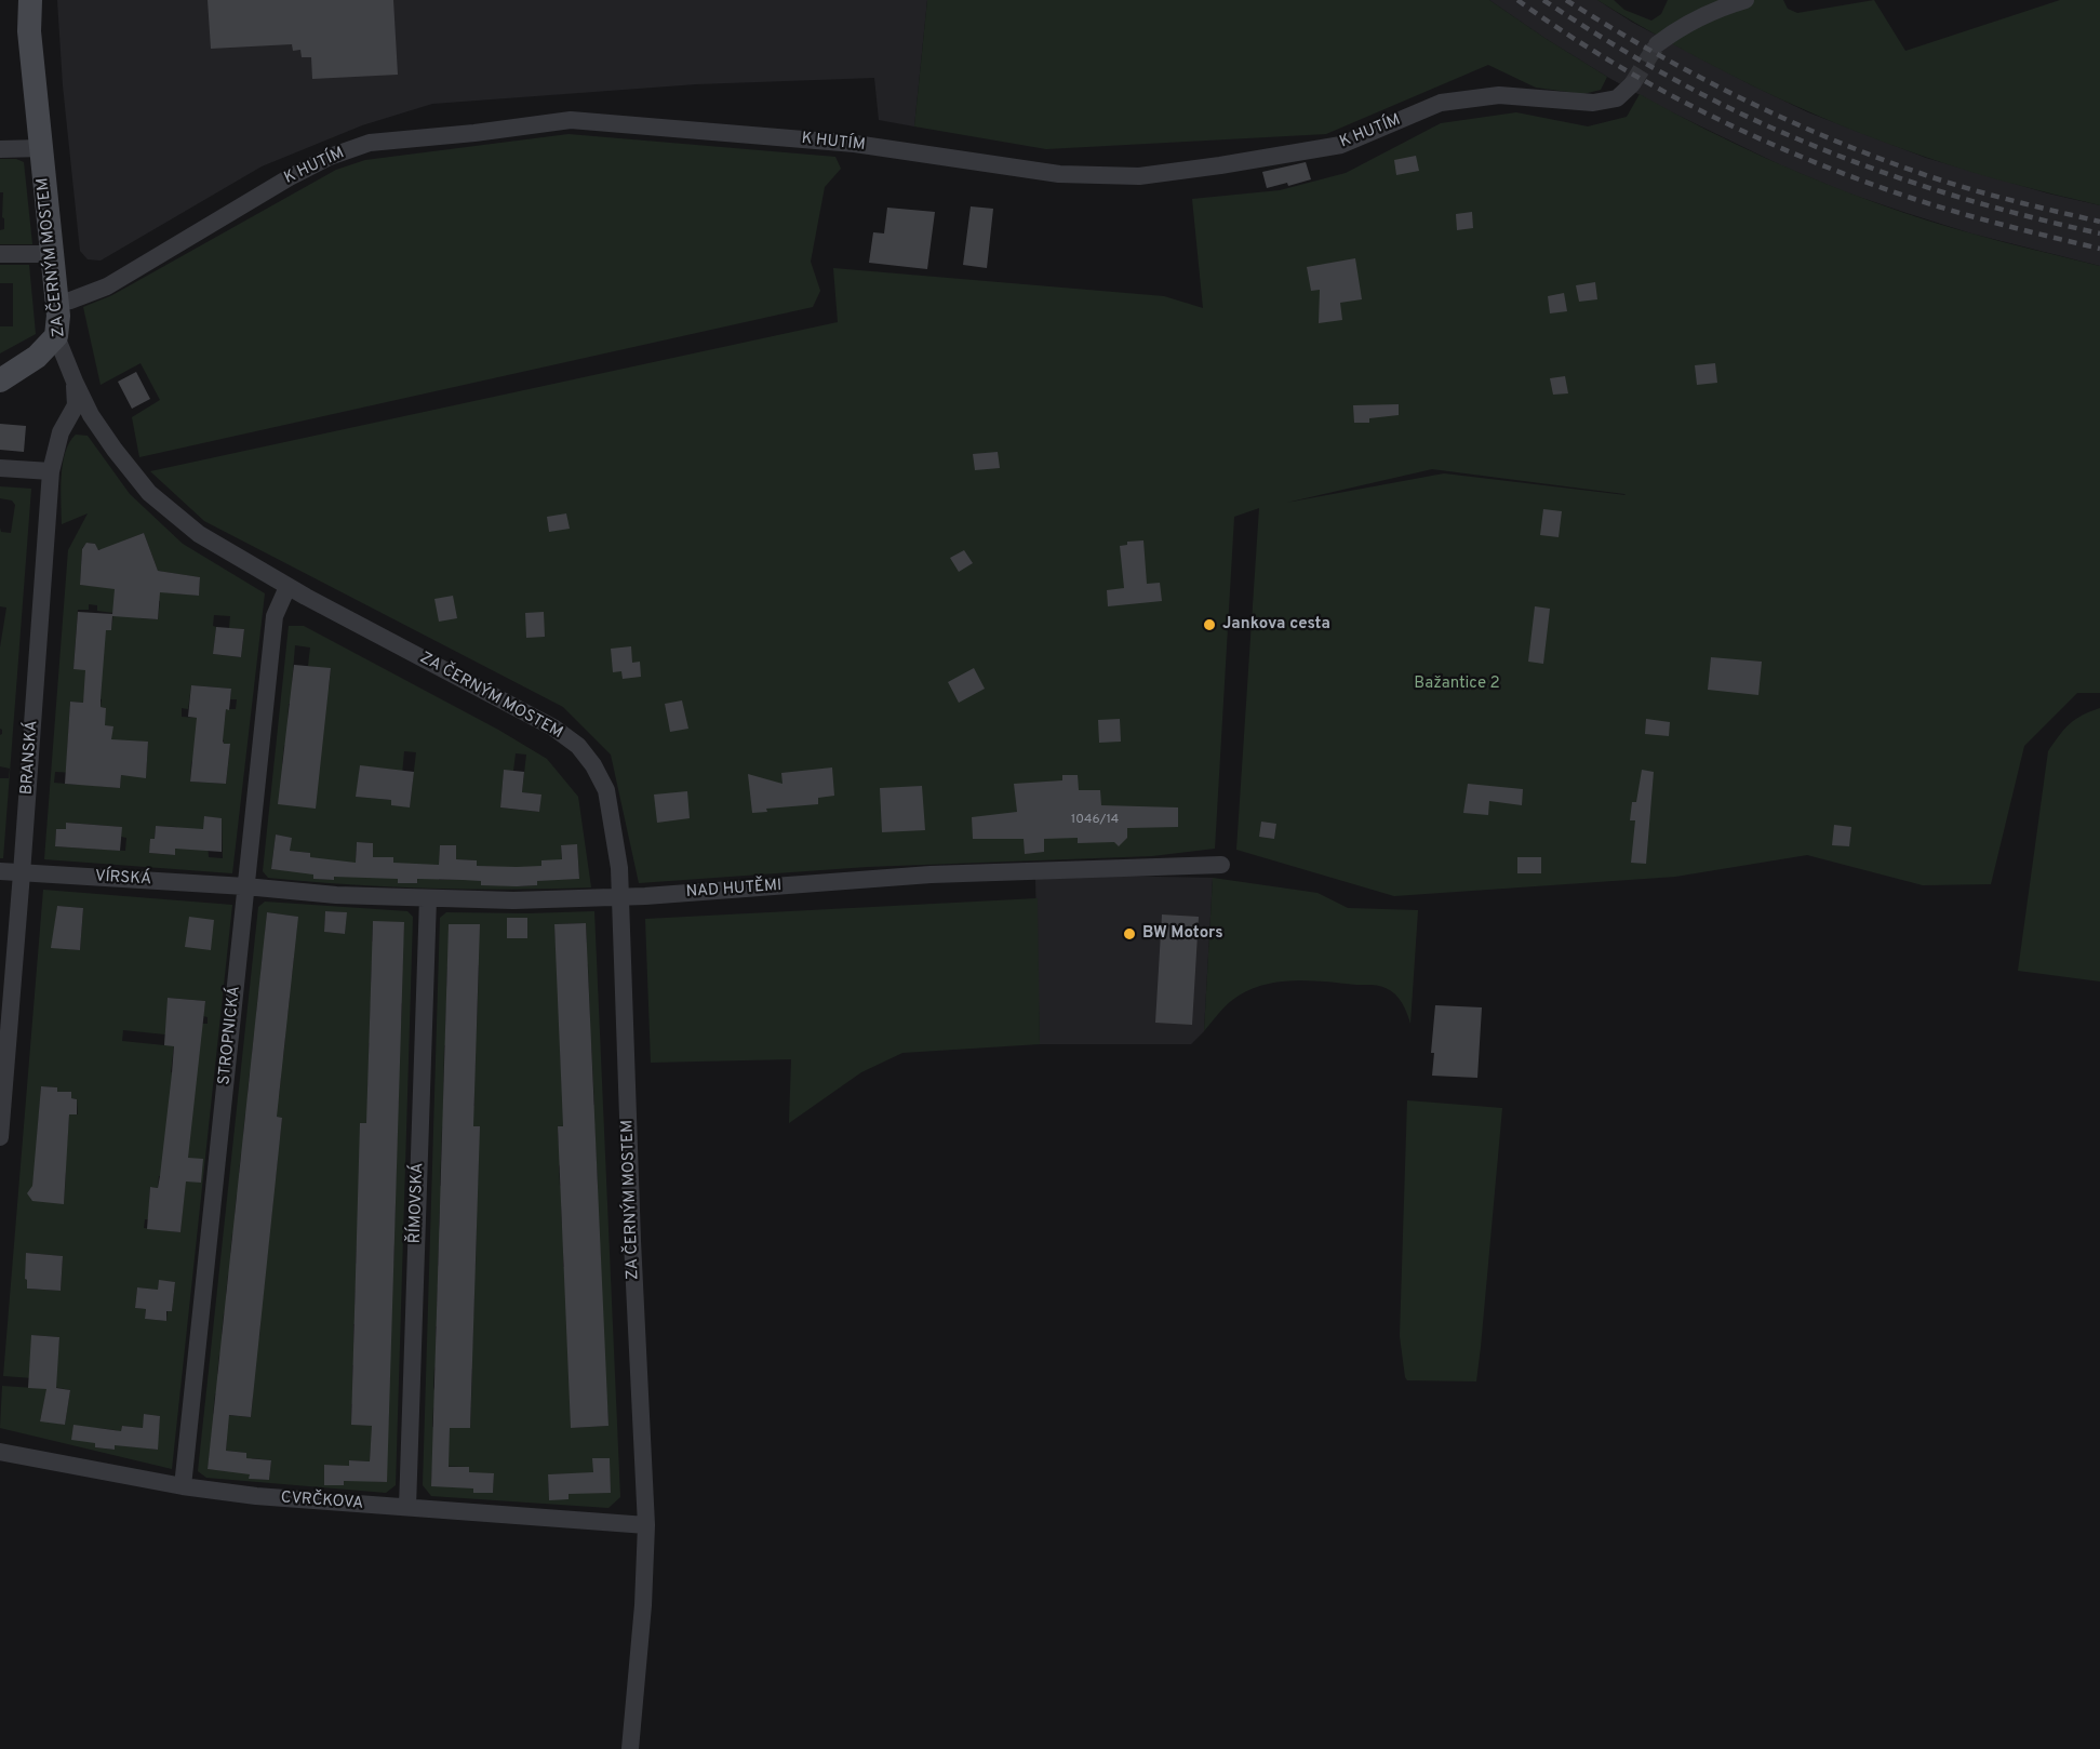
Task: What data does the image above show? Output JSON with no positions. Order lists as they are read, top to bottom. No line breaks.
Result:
{"streets":{"street":["K HUTÍM","ZA ČERNÝM MOSTEM","BRANSKÁ","VÍRSKÁ","NAD HUTĚMI","STROPNICKÁ","ŘÍMOVSKÁ","CVRČKOVA"]},"crossings":[["K HUTÍM","ZA ČERNÝM MOSTEM"],["ZA ČERNÝM MOSTEM","BRANSKÁ"],["ZA ČERNÝM MOSTEM","NAD HUTĚMI"],["ZA ČERNÝM MOSTEM","STROPNICKÁ"],["ZA ČERNÝM MOSTEM","CVRČKOVA"],["BRANSKÁ","VÍRSKÁ"],["VÍRSKÁ","NAD HUTĚMI"],["VÍRSKÁ","STROPNICKÁ"],["NAD HUTĚMI","STROPNICKÁ"],["NAD HUTĚMI","ŘÍMOVSKÁ"],["STROPNICKÁ","CVRČKOVA"],["ŘÍMOVSKÁ","CVRČKOVA"]],"parks":["Bažantice 2"],"places":["Jankova cesta","BW Motors"],"house_numbers":["1046/14"]}
